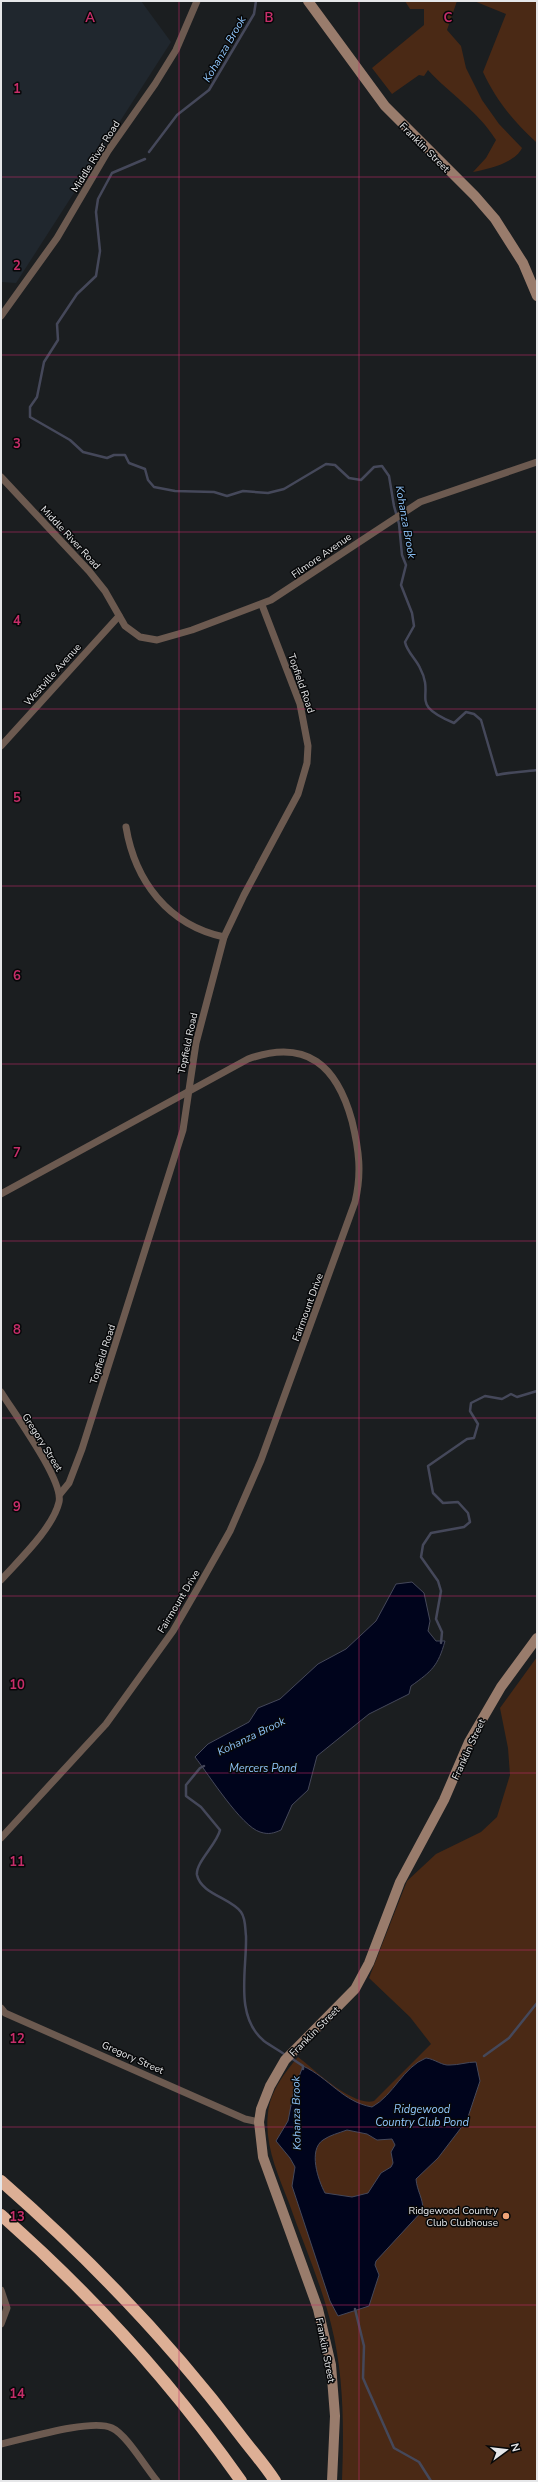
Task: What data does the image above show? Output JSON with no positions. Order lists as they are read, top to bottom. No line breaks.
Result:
{"streets":{"main road":["Franklin Street"],"street":["Middle River Road","Filmore Avenue","Westville Avenue","Topfield Road","Fairmount Drive","Gregory Street"]},"crossings":[["Franklin Street","Gregory Street"],["Middle River Road","Filmore Avenue"],["Middle River Road","Westville Avenue"],["Filmore Avenue","Westville Avenue"],["Filmore Avenue","Topfield Road"],["Topfield Road","Fairmount Drive"],["Topfield Road","Gregory Street"]],"water":["Kohanza Brook","Mercers Pond","Ridgewood Country Club Pond"],"places":["Ridgewood Country Club Clubhouse"],"north":"right","grid":{"columns":["A","B","C"],"rows":["1","2","3","4","5","6","7","8","9","10","11","12","13","14"]}}
